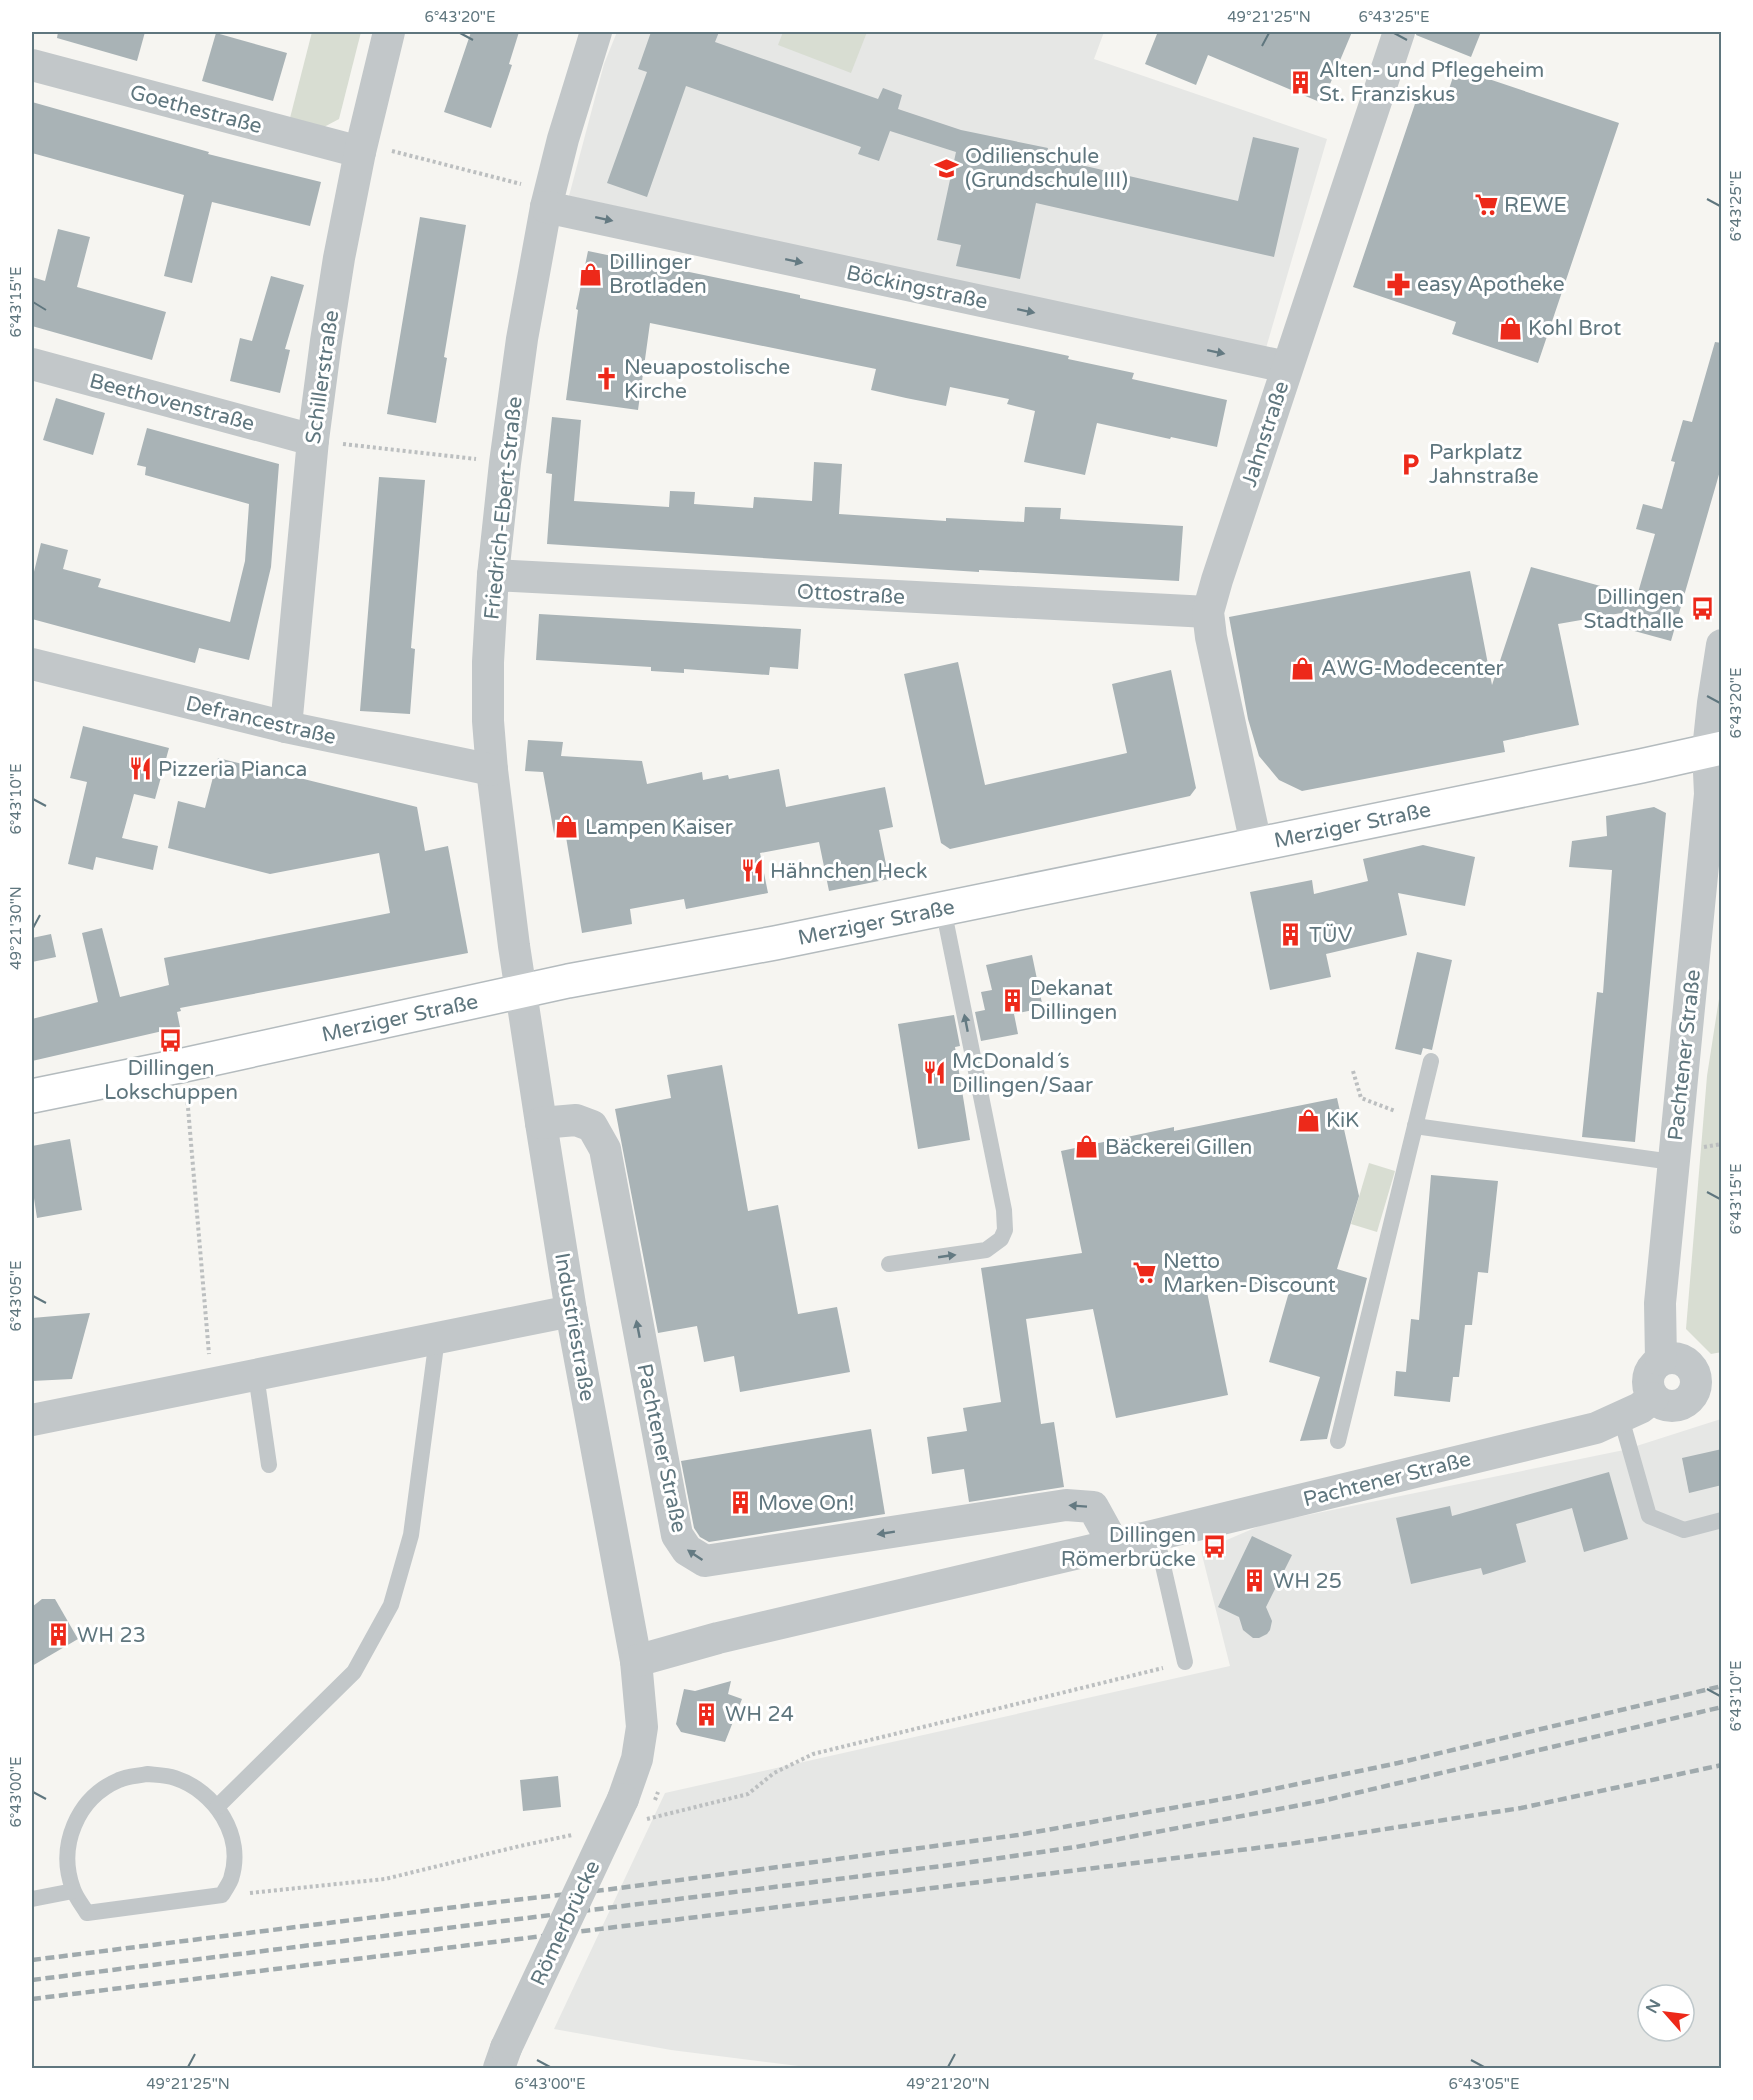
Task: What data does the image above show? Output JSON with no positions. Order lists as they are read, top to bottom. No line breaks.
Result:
{"streets":{"main road":["Merziger Straße"],"street":["Goethestraße","Böckingstraße","Schillerstraße","Beethovenstraße","Jahnstraße","Friedrich-Ebert-Straße","Ottostraße","Defrancestraße","Pachtener Straße","Industriestraße","Römerbrücke"]},"crossings":[["Goethestraße","Schillerstraße"],["Böckingstraße","Jahnstraße"],["Böckingstraße","Friedrich-Ebert-Straße"],["Schillerstraße","Beethovenstraße"],["Schillerstraße","Defrancestraße"],["Jahnstraße","Ottostraße"],["Jahnstraße","Merziger Straße"],["Friedrich-Ebert-Straße","Ottostraße"],["Friedrich-Ebert-Straße","Defrancestraße"],["Friedrich-Ebert-Straße","Merziger Straße"],["Friedrich-Ebert-Straße","Industriestraße"],["Merziger Straße","Pachtener Straße"],["Merziger Straße","Industriestraße"],["Pachtener Straße","Industriestraße"],["Industriestraße","Römerbrücke"]],"one_way":["Böckingstraße"],"places":{"building":["Alten- und Pflegeheim St. Franziskus","TÜV","Dekanat Dillingen","Move On!","WH 25","WH 23","WH 24"],"school or university":["Odilienschule (Grundschule III)"],"supermarket":["REWE","Netto Marken-Discount"],"shop":["Dillinger Brotladen","Kohl Brot","AWG-Modecenter","Lampen Kaiser","KiK","Bäckerei Gillen"],"pharmacy":["easy Apotheke"],"church":["Neuapostolische Kirche"],"parking":["Parkplatz Jahnstraße"],"bus stop":["Dillingen Stadthalle","Dillingen Lokschuppen","Dillingen Römerbrücke"],"restaurant":["Pizzeria Pianca","Hähnchen Heck","McDonald´s Dillingen/Saar"]},"north":"top left","coordinates":["6°43'20\"E","49°21'25\"N","6°43'25\"E","6°43'15\"E","6°43'10\"E","49°21'30\"N","6°43'05\"E","6°43'00\"E","49°21'20\"N"]}
